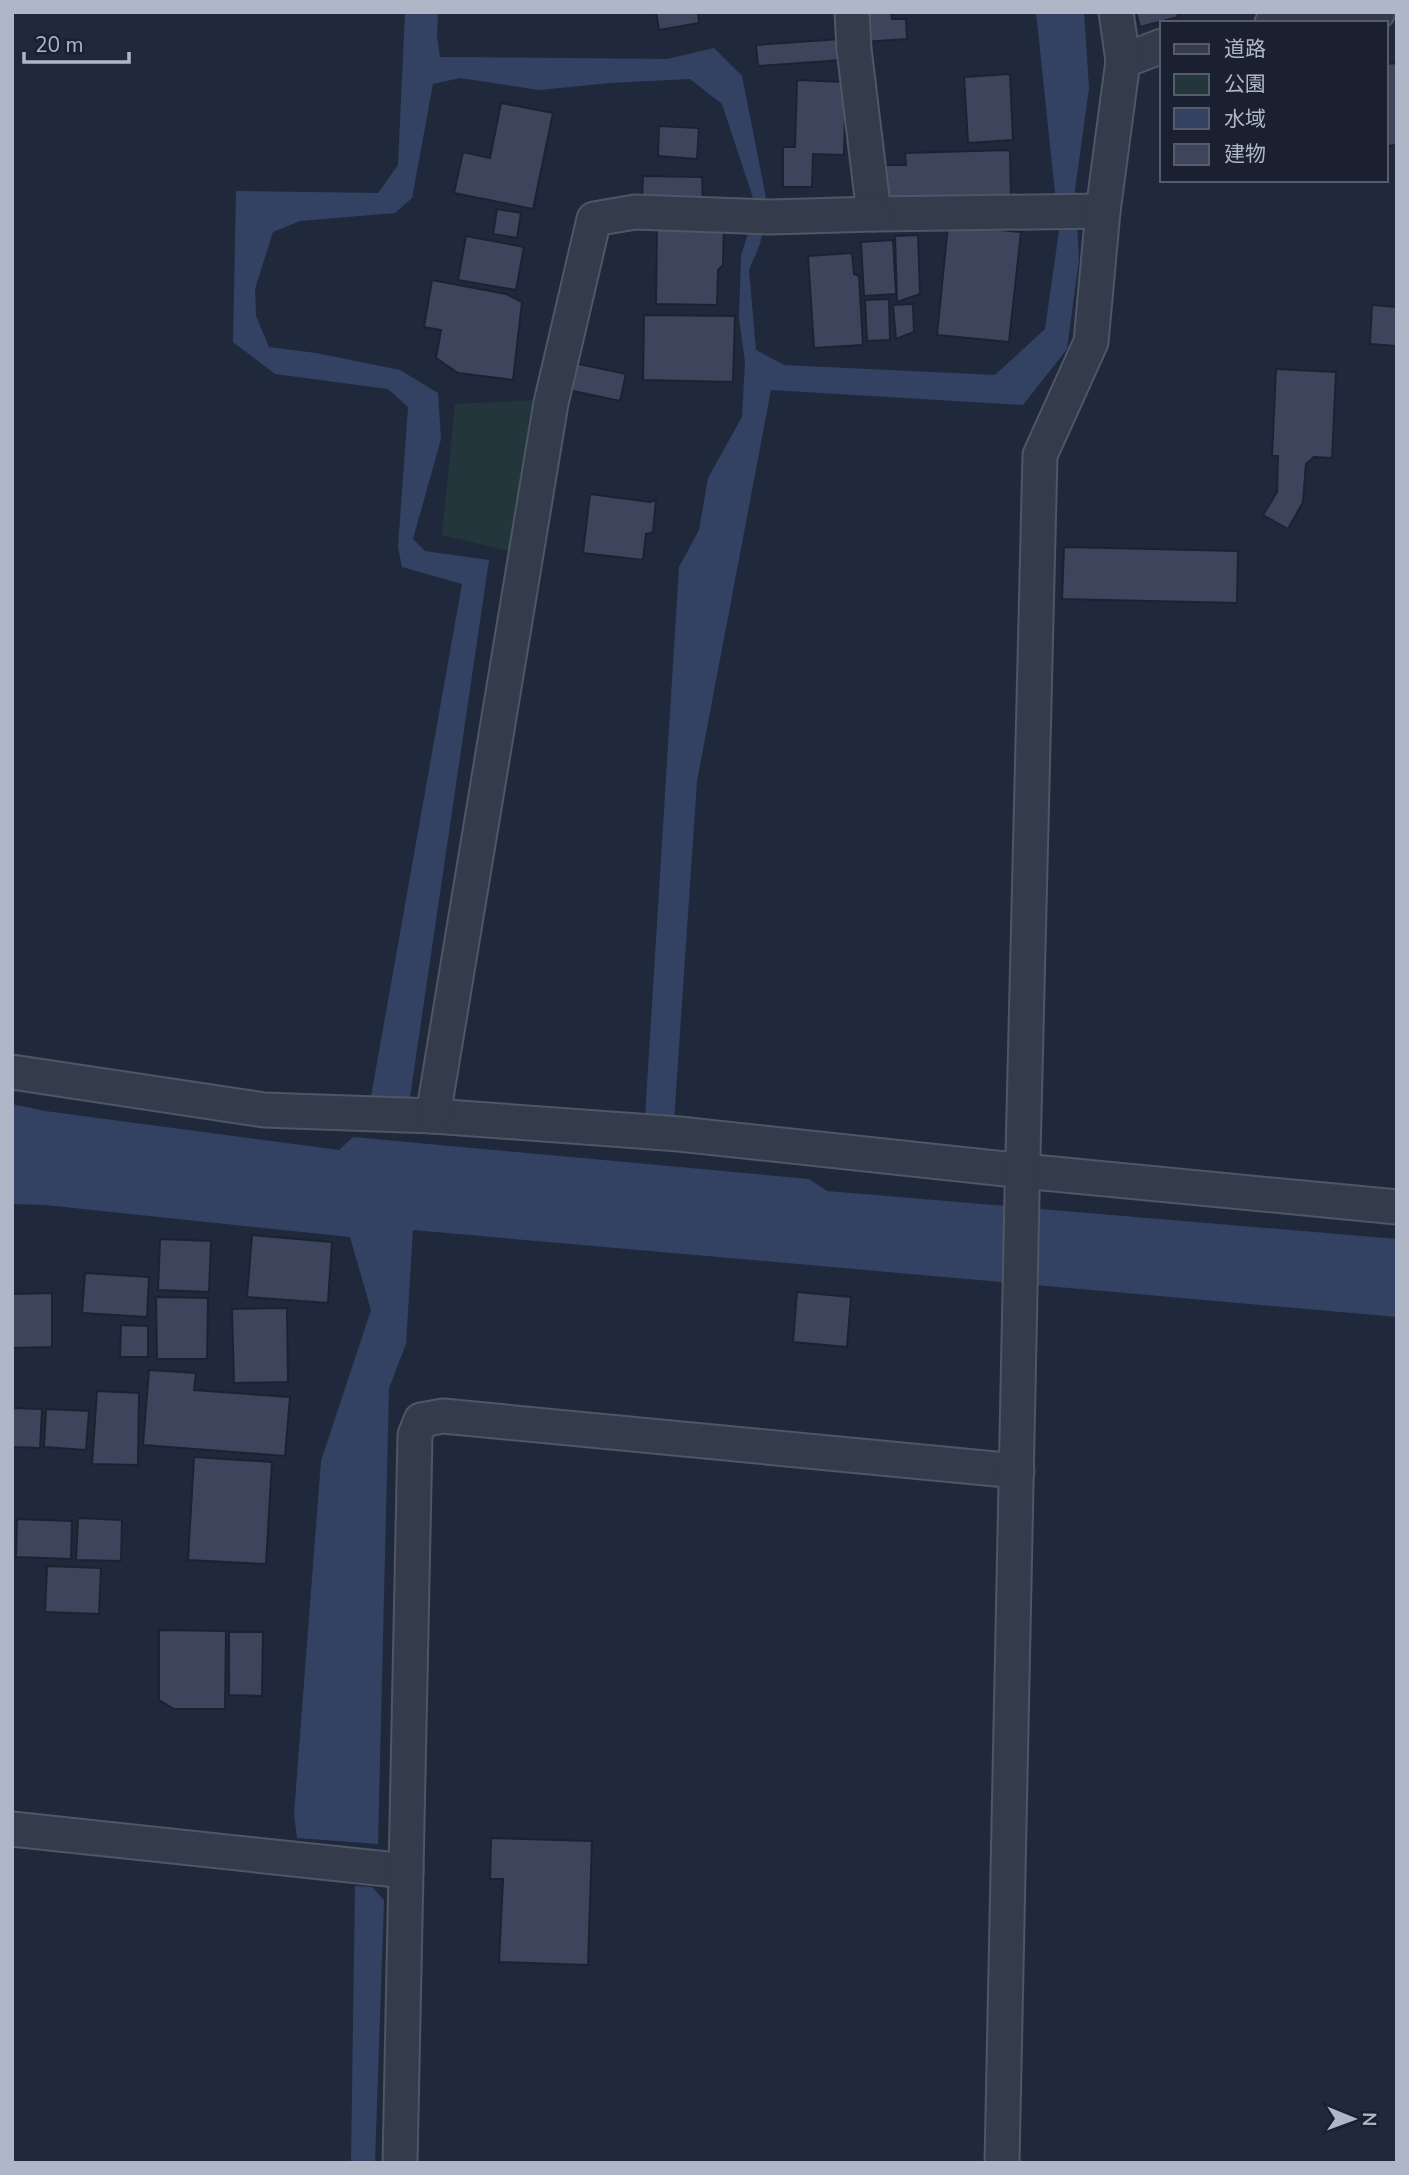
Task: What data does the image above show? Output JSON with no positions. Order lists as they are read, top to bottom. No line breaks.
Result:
{"legend":["道路","公園","水域","建物"],"scale_bar":"20 m","north":"right"}
